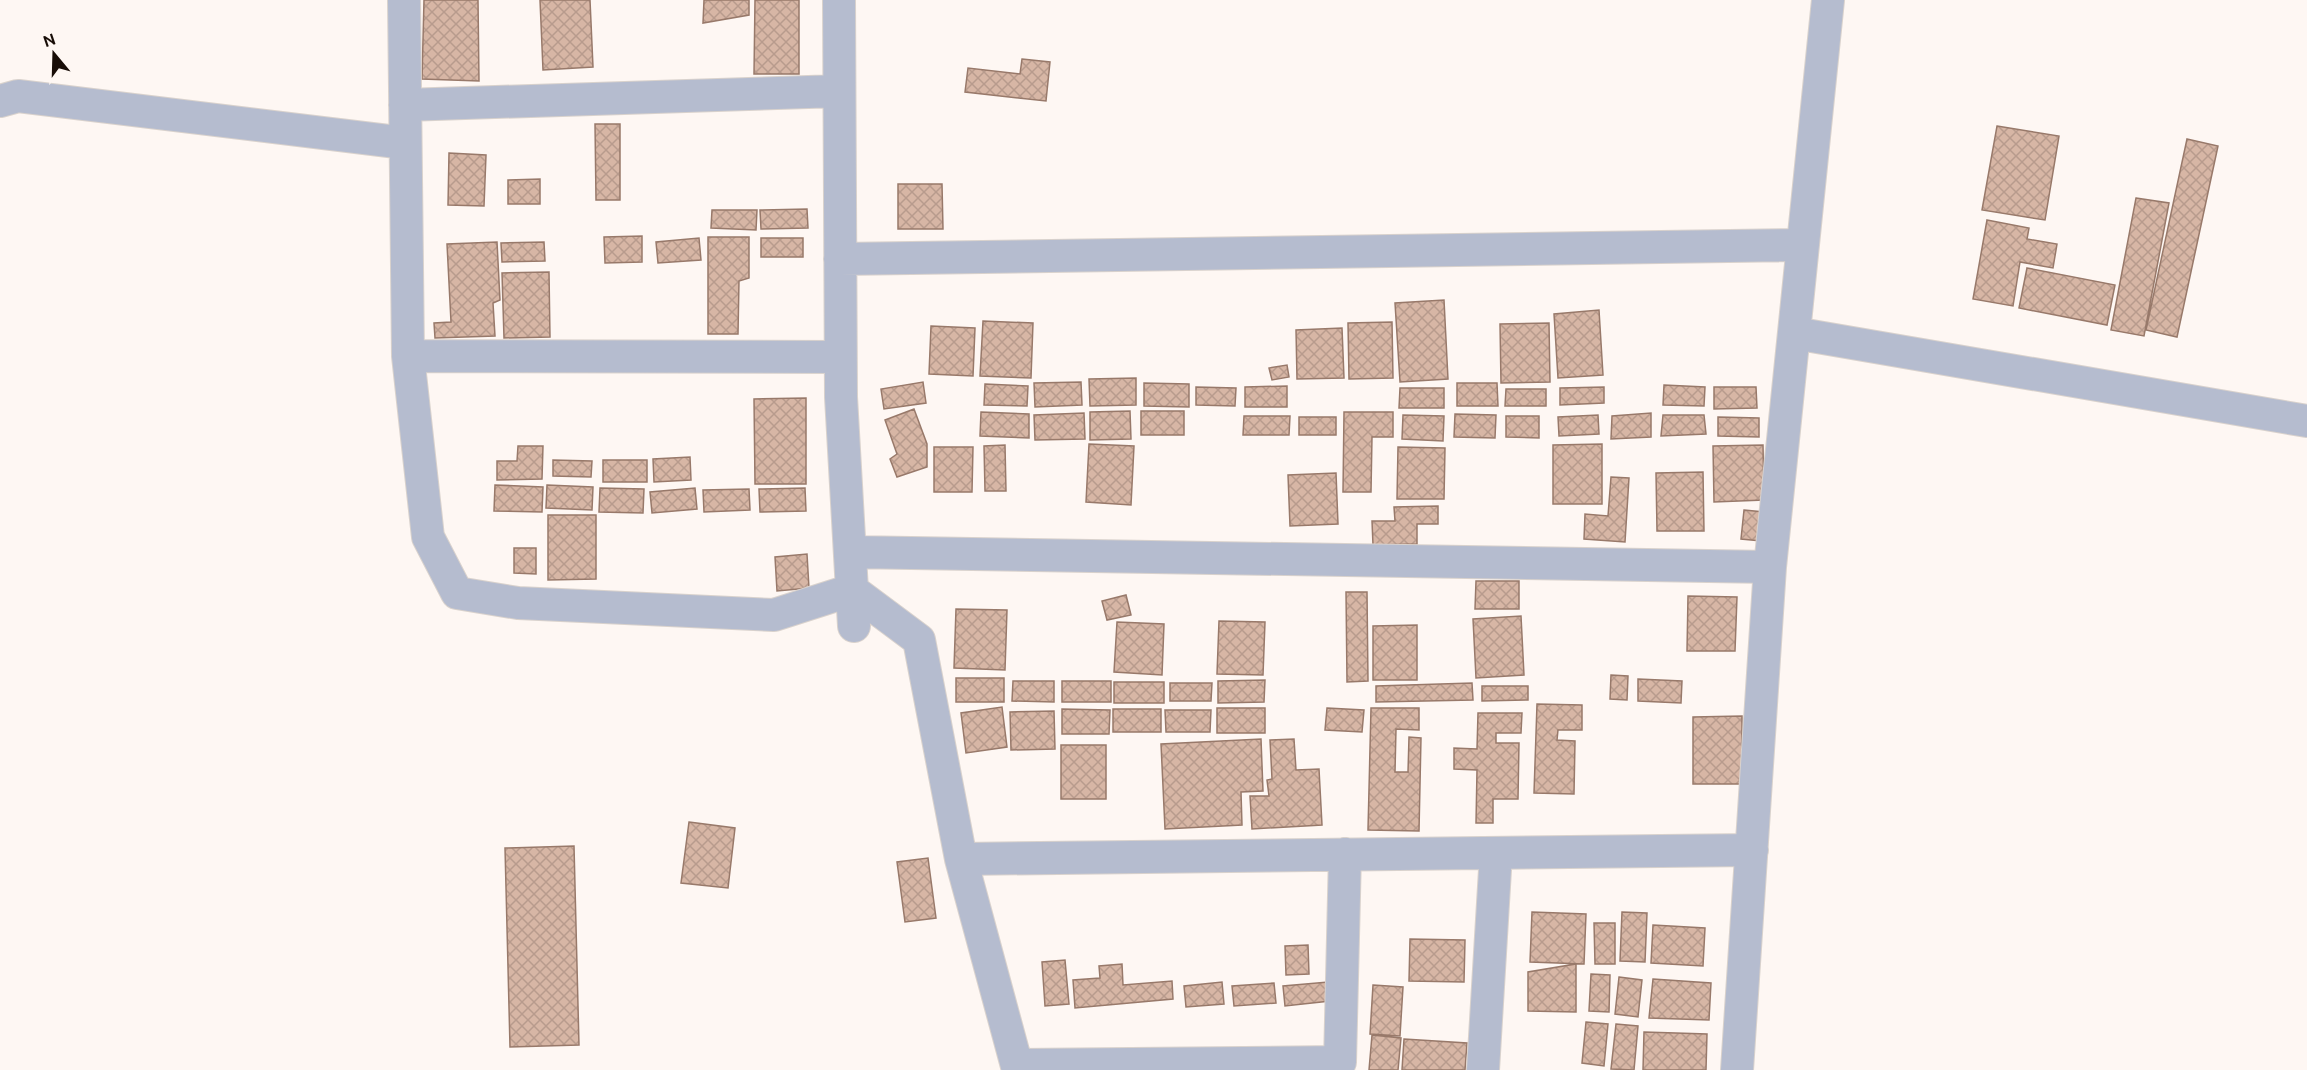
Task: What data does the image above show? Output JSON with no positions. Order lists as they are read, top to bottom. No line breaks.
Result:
{"north":"top"}
